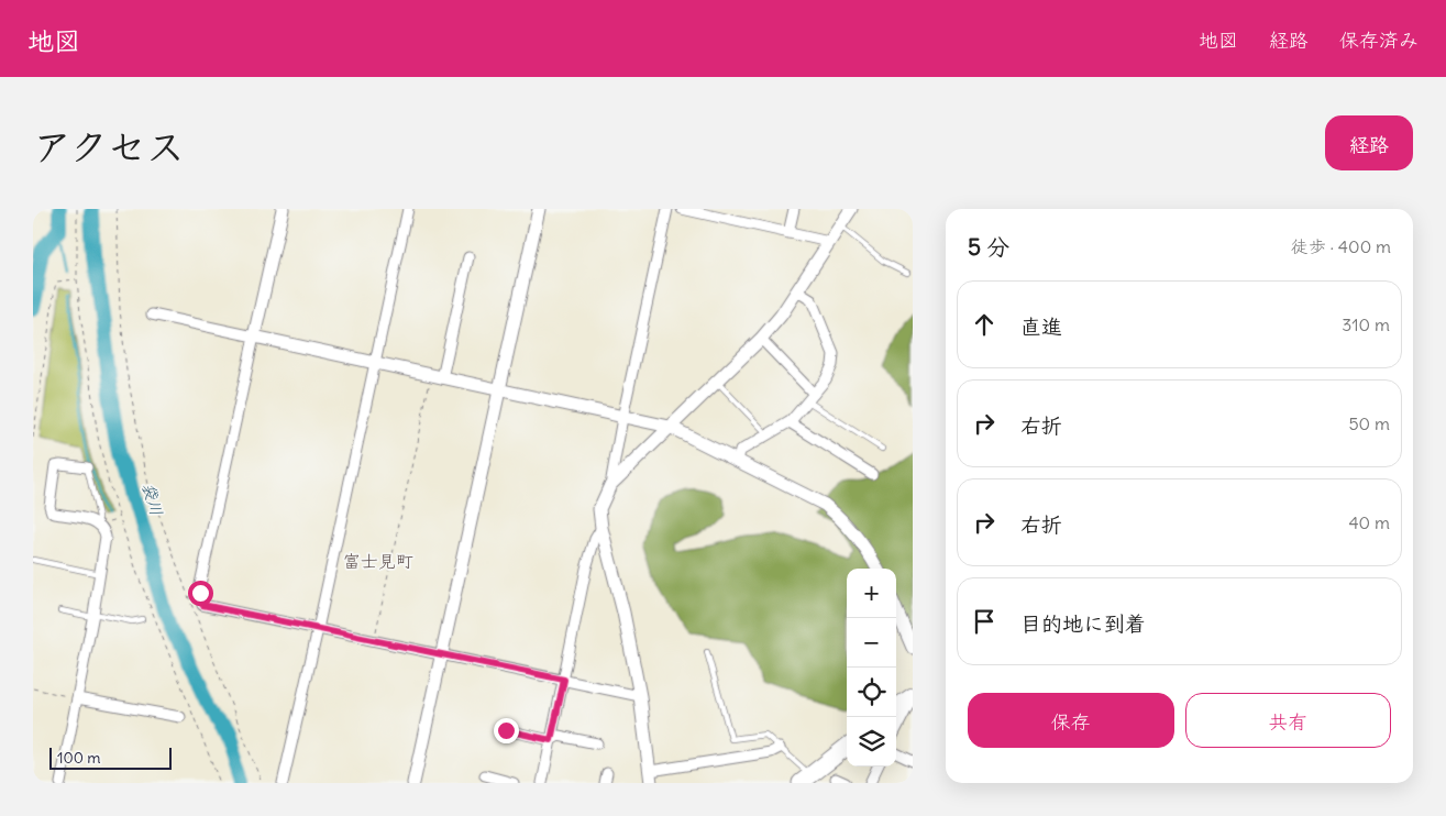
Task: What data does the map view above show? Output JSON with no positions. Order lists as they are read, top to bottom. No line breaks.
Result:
{"districts":["富士見町"],"water":["袋川"],"scale_bar":"100 m","page":{"header":"地図","nav":["地図","経路","保存済み"],"title":"アクセス","buttons":["経路",["保存","共有"]],"heading":["5 分","徒歩 · 400 m"],"list":[["直進","310 m"],["右折","50 m"],["右折","40 m"],"目的地に到着"],"map_buttons":["+","−"],"scale":"100 m"}}
